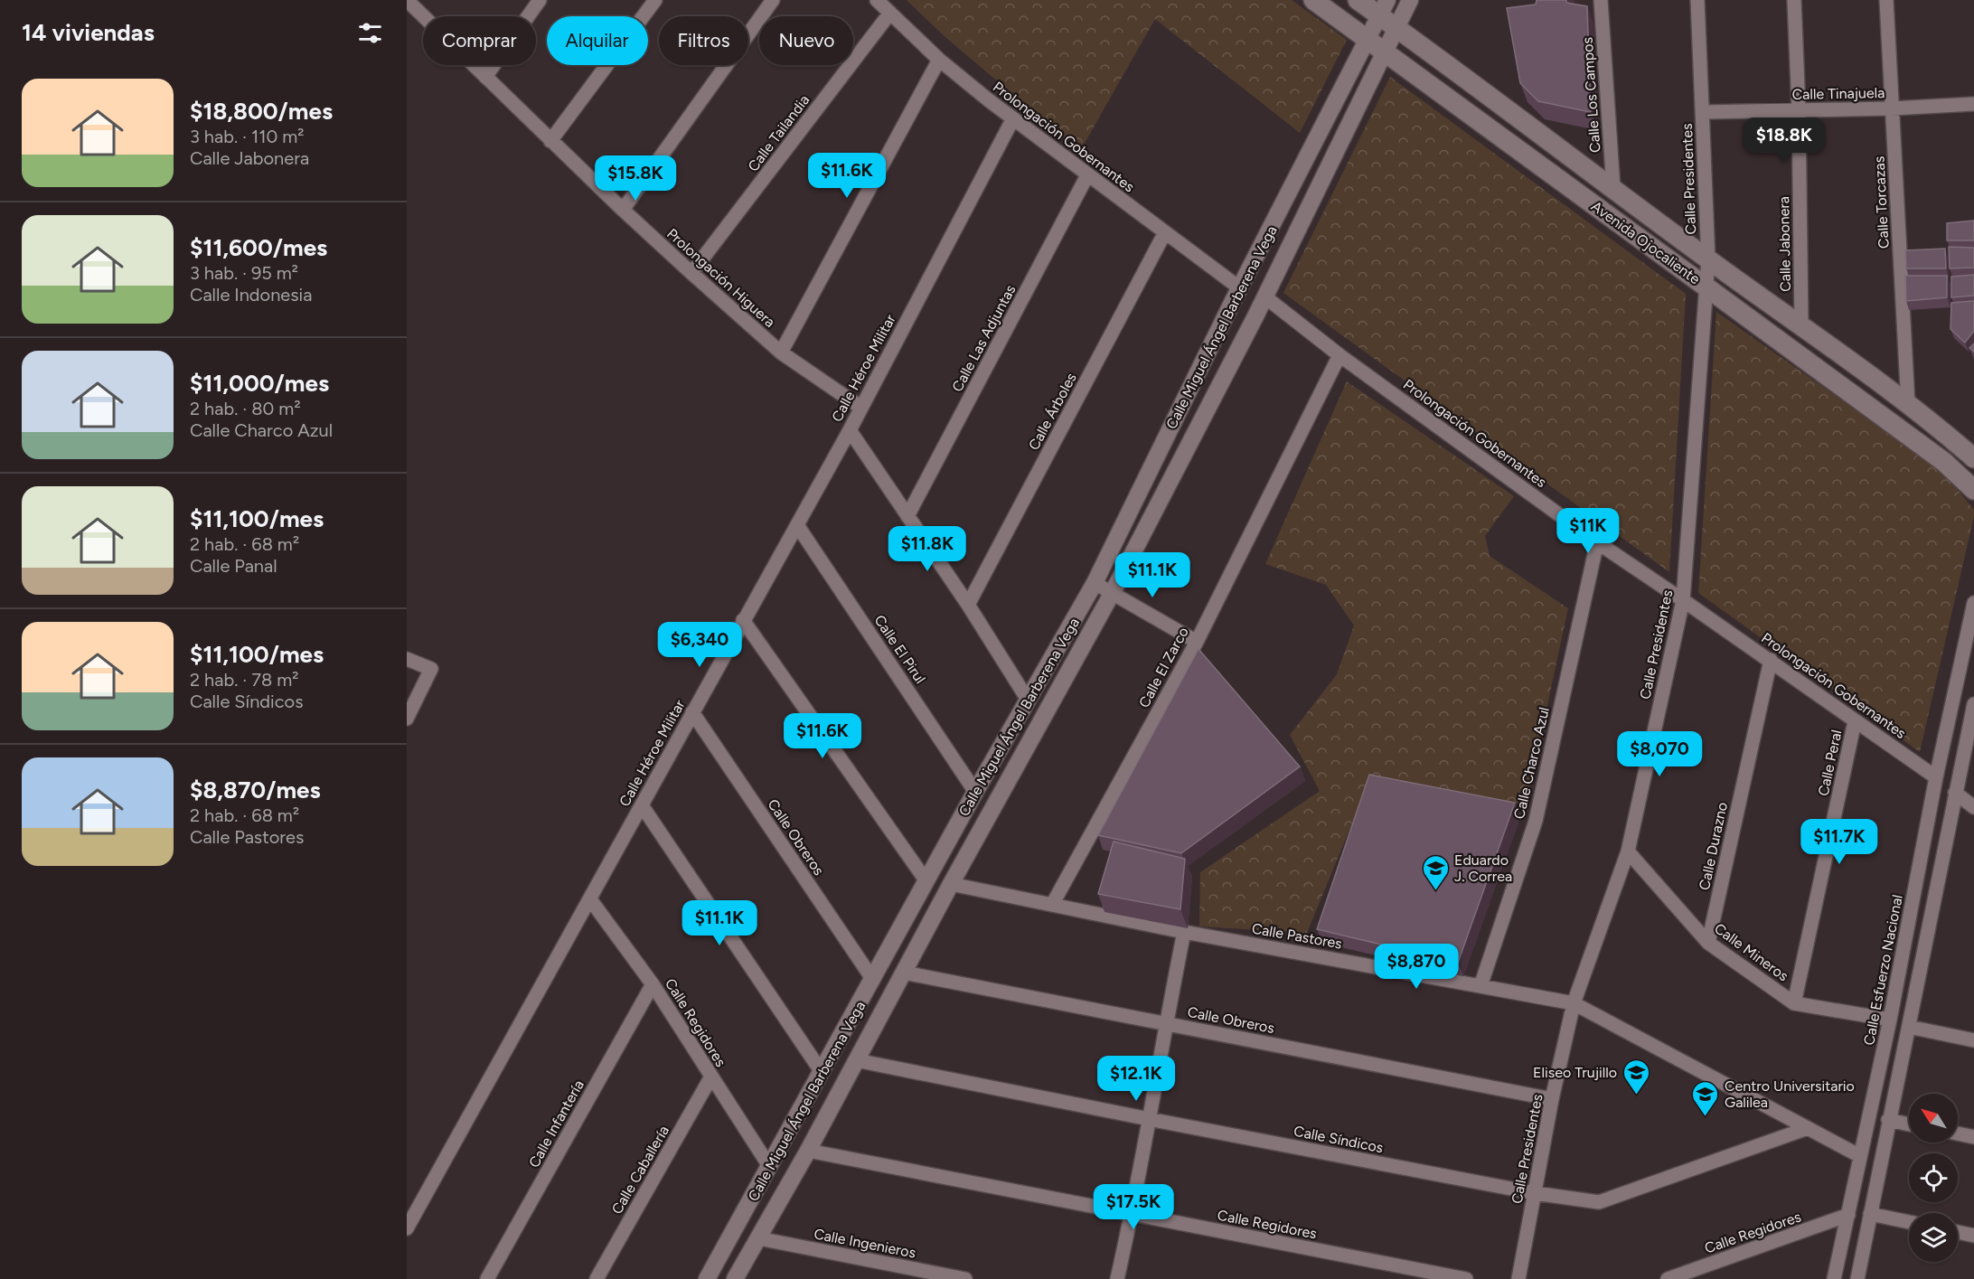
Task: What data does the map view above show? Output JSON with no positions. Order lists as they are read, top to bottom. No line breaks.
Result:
{"streets":{"main road":["Avenida Ojocaliente"],"street":["Calle Tinajuela","Calle Los Campos","Calle Tailandia","Prolongación Gobernantes","Calle Presidentes","Calle Torcazas","Calle Jabonera","Prolongación Higuera","Calle Miguel Ángel Barberena Vega","Calle Las Adjuntas","Calle Héroe Militar","Calle Árboles","Calle El Pirul","Calle El Zarco","Calle Charco Azul","Calle Peral","Calle Obreros","Calle Durazno","Calle Pastores","Calle Mineros","Calle Esfuerzo Nacional","Calle Regidores","Calle Infantería","Calle Síndicos","Calle Caballería","Calle Ingenieros"]},"crossings":[["Calle Tinajuela","Calle Presidentes"],["Calle Tinajuela","Calle Torcazas"],["Calle Tinajuela","Calle Jabonera"],["Calle Los Campos","Avenida Ojocaliente"],["Calle Tailandia","Prolongación Gobernantes"],["Calle Tailandia","Prolongación Higuera"],["Prolongación Gobernantes","Calle Presidentes"],["Prolongación Gobernantes","Calle Miguel Ángel Barberena Vega"],["Prolongación Gobernantes","Calle Las Adjuntas"],["Prolongación Gobernantes","Calle Héroe Militar"],["Prolongación Gobernantes","Calle Árboles"],["Prolongación Gobernantes","Calle El Zarco"],["Prolongación Gobernantes","Calle Charco Azul"],["Prolongación Gobernantes","Calle Peral"],["Prolongación Gobernantes","Calle Durazno"],["Prolongación Gobernantes","Calle Esfuerzo Nacional"],["Calle Presidentes","Avenida Ojocaliente"],["Calle Presidentes","Calle Obreros"],["Calle Presidentes","Calle Pastores"],["Calle Presidentes","Calle Mineros"],["Calle Presidentes","Calle Síndicos"],["Calle Torcazas","Avenida Ojocaliente"],["Avenida Ojocaliente","Calle Jabonera"],["Avenida Ojocaliente","Calle Miguel Ángel Barberena Vega"],["Prolongación Higuera","Calle Héroe Militar"],["Calle Miguel Ángel Barberena Vega","Calle El Pirul"],["Calle Miguel Ángel Barberena Vega","Calle Obreros"],["Calle Miguel Ángel Barberena Vega","Calle Pastores"],["Calle Miguel Ángel Barberena Vega","Calle Regidores"],["Calle Miguel Ángel Barberena Vega","Calle Síndicos"],["Calle Miguel Ángel Barberena Vega","Calle Ingenieros"],["Calle Héroe Militar","Calle El Pirul"],["Calle Héroe Militar","Calle Obreros"],["Calle Héroe Militar","Calle Regidores"],["Calle El Zarco","Calle Pastores"],["Calle Charco Azul","Calle Pastores"],["Calle Peral","Calle Mineros"],["Calle Durazno","Calle Mineros"],["Calle Pastores","Calle Esfuerzo Nacional"],["Calle Pastores","Calle Síndicos"],["Calle Mineros","Calle Esfuerzo Nacional"],["Calle Esfuerzo Nacional","Calle Regidores"],["Calle Regidores","Calle Infantería"],["Calle Regidores","Calle Caballería"]],"places":{"school or university":["Eduardo J. Correa","Eliseo Trujillo","Centro Universitario Galilea"]},"north":"top left","page":{"heading":"14 viviendas","chip":["Comprar","Alquilar","Filtros","Nuevo"],"list":[{"name":"$18,800/mes","note":"3 hab. · 110 m² · Calle Jabonera"},{"name":"$11,600/mes","note":"3 hab. · 95 m² · Calle Indonesia"},{"name":"$11,000/mes","note":"2 hab. · 80 m² · Calle Charco Azul"},{"name":"$11,100/mes","note":"2 hab. · 68 m² · Calle Panal"},{"name":"$11,100/mes","note":"2 hab. · 78 m² · Calle Síndicos"},{"name":"$8,870/mes","note":"2 hab. · 68 m² · Calle Pastores"}],"price":["$18.8K","$11.6K","$15.8K","$11K","$11.8K","$11.1K","$6,340","$11.6K","$8,070","$11.7K","$11.1K","$8,870","$12.1K","$17.5K"]}}
